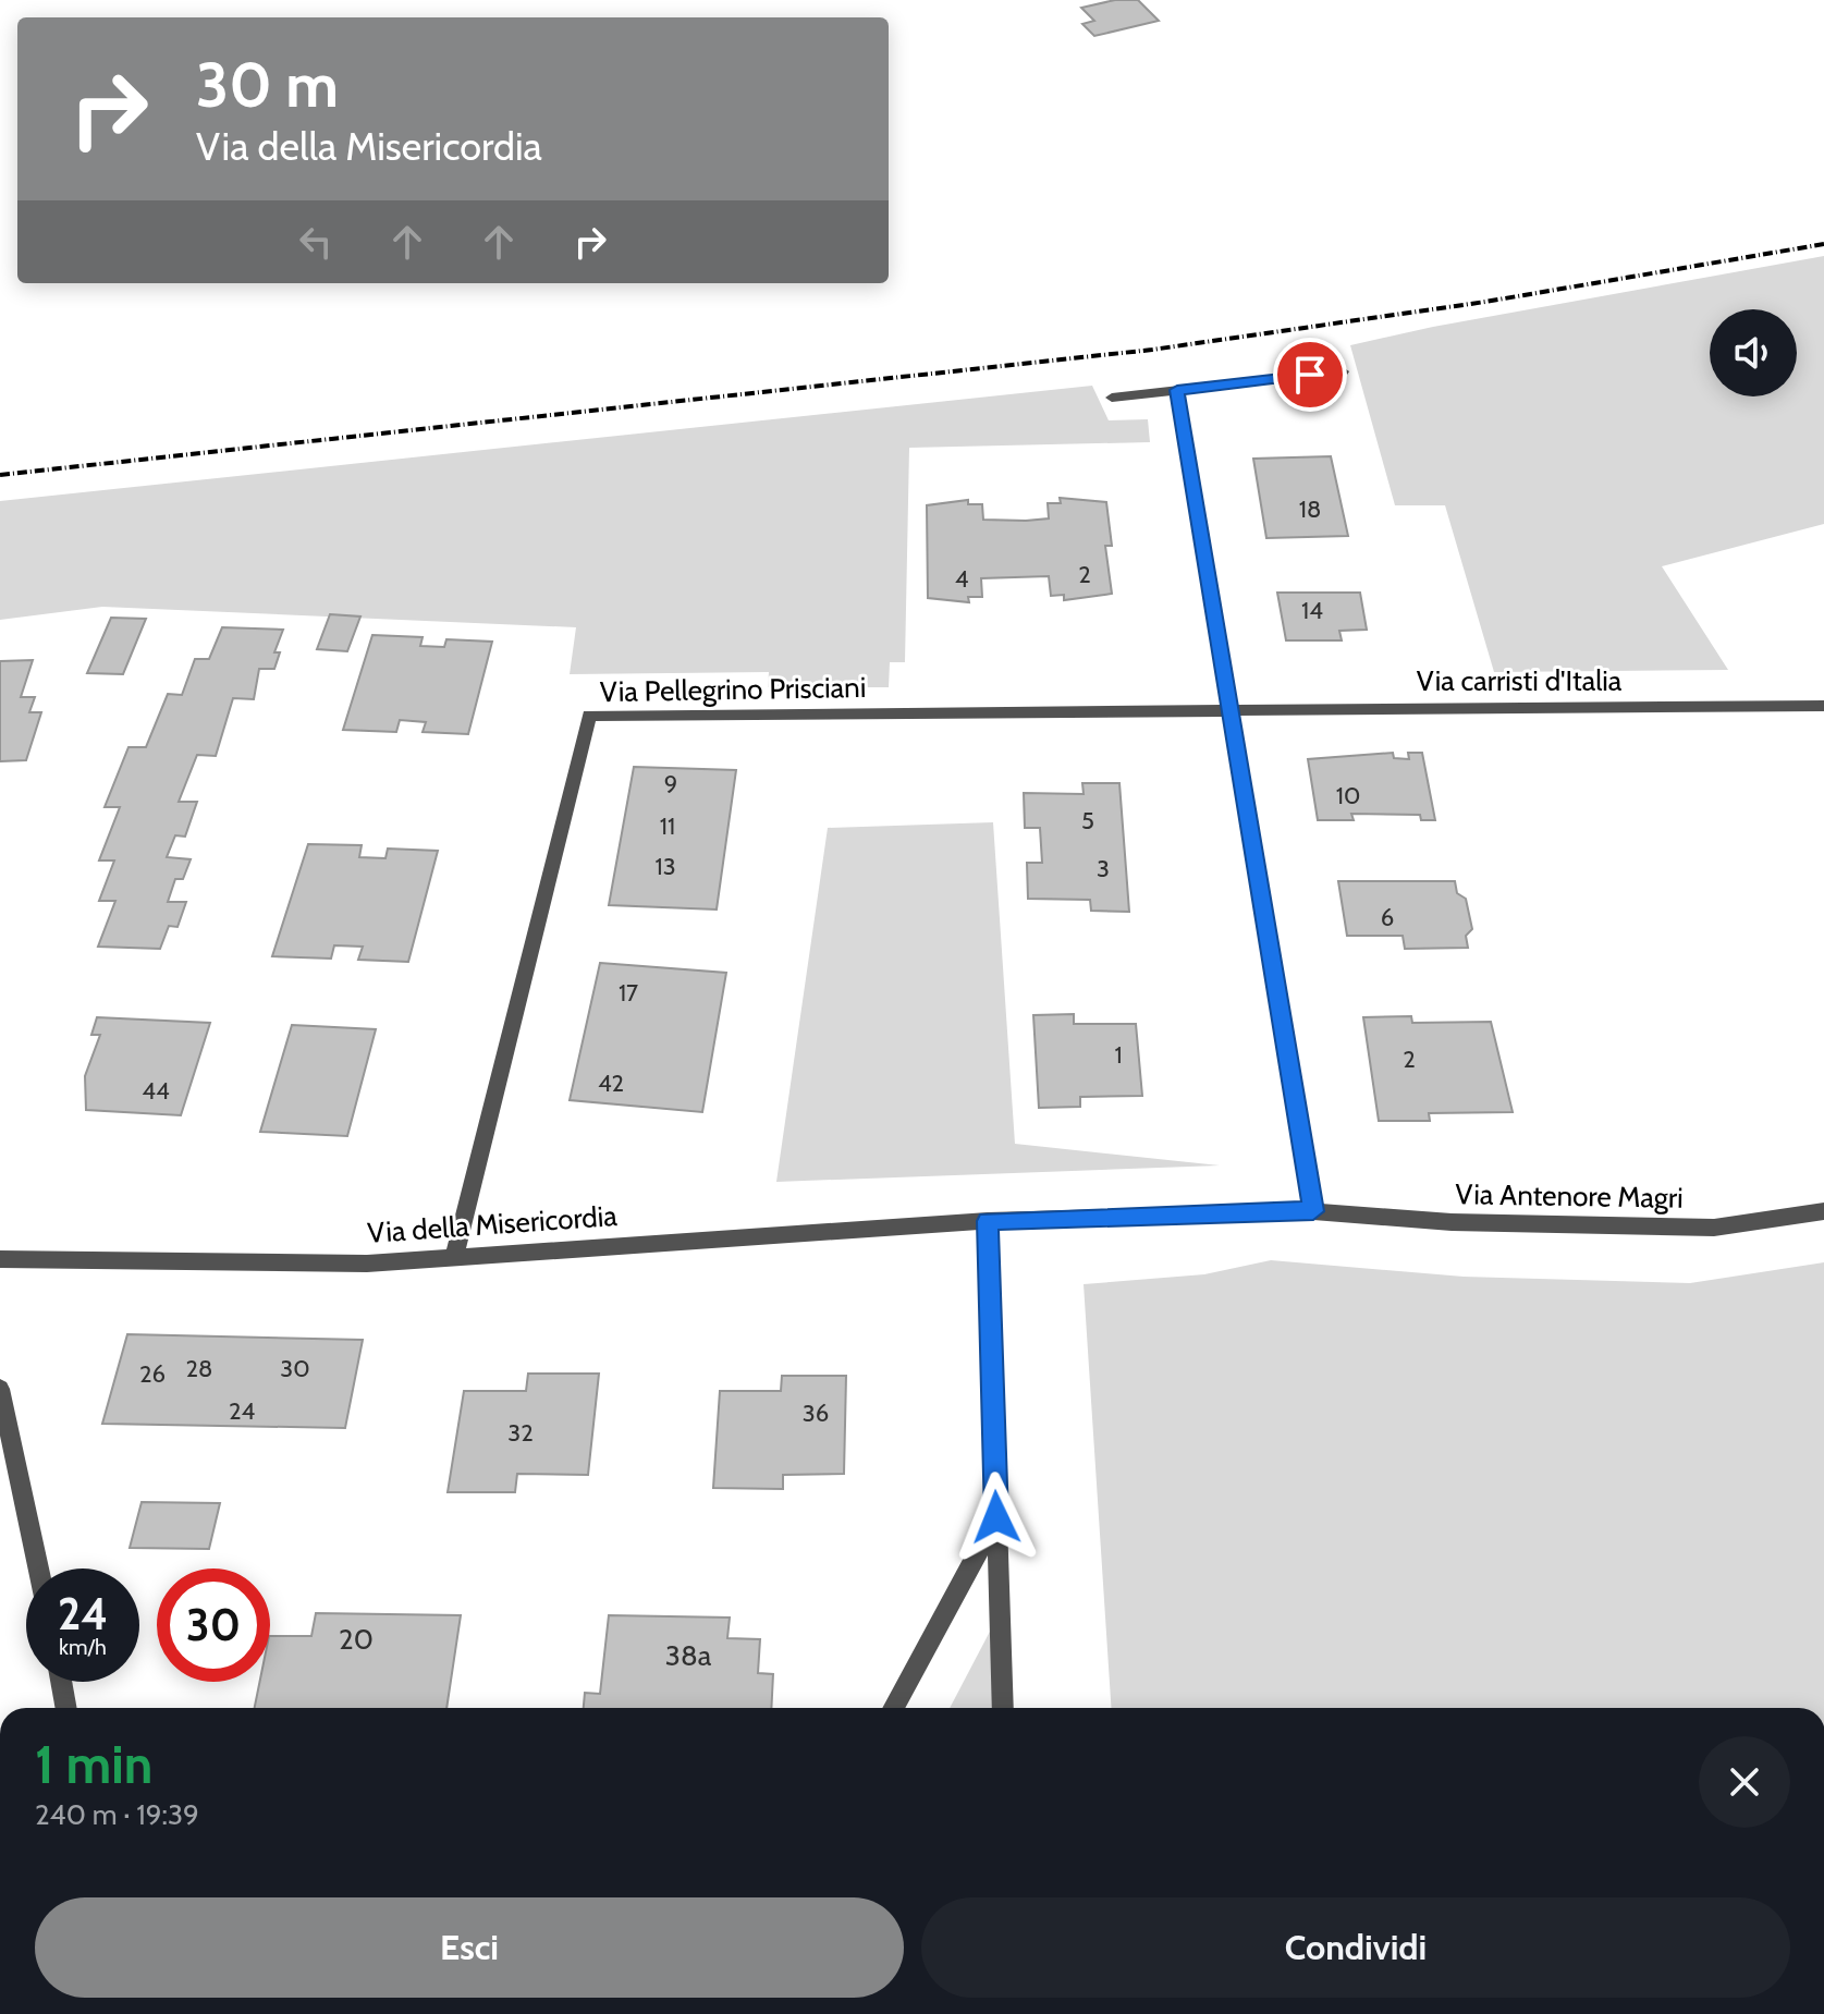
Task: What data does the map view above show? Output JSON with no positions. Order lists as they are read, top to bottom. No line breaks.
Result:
{"streets":{"street":["Via carristi d'Italia","Via Pellegrino Prisciani","Via Antenore Magri","Via della Misericordia"]},"crossings":[["Via carristi d'Italia","Via Pellegrino Prisciani"],["Via Pellegrino Prisciani","Via della Misericordia"],["Via Antenore Magri","Via della Misericordia"]],"house_numbers":["18","2","4","14","9","10","5","11","13","3","6","17","1","2","42","44","28","30","26","24","36","32","20","38a"],"page":{"turn":["30 m","Via della Misericordia"],"speed":"24 km/h","limit":"30","heading":["1 min","240 m · 19:39"],"buttons":["Esci","Condividi"]}}
